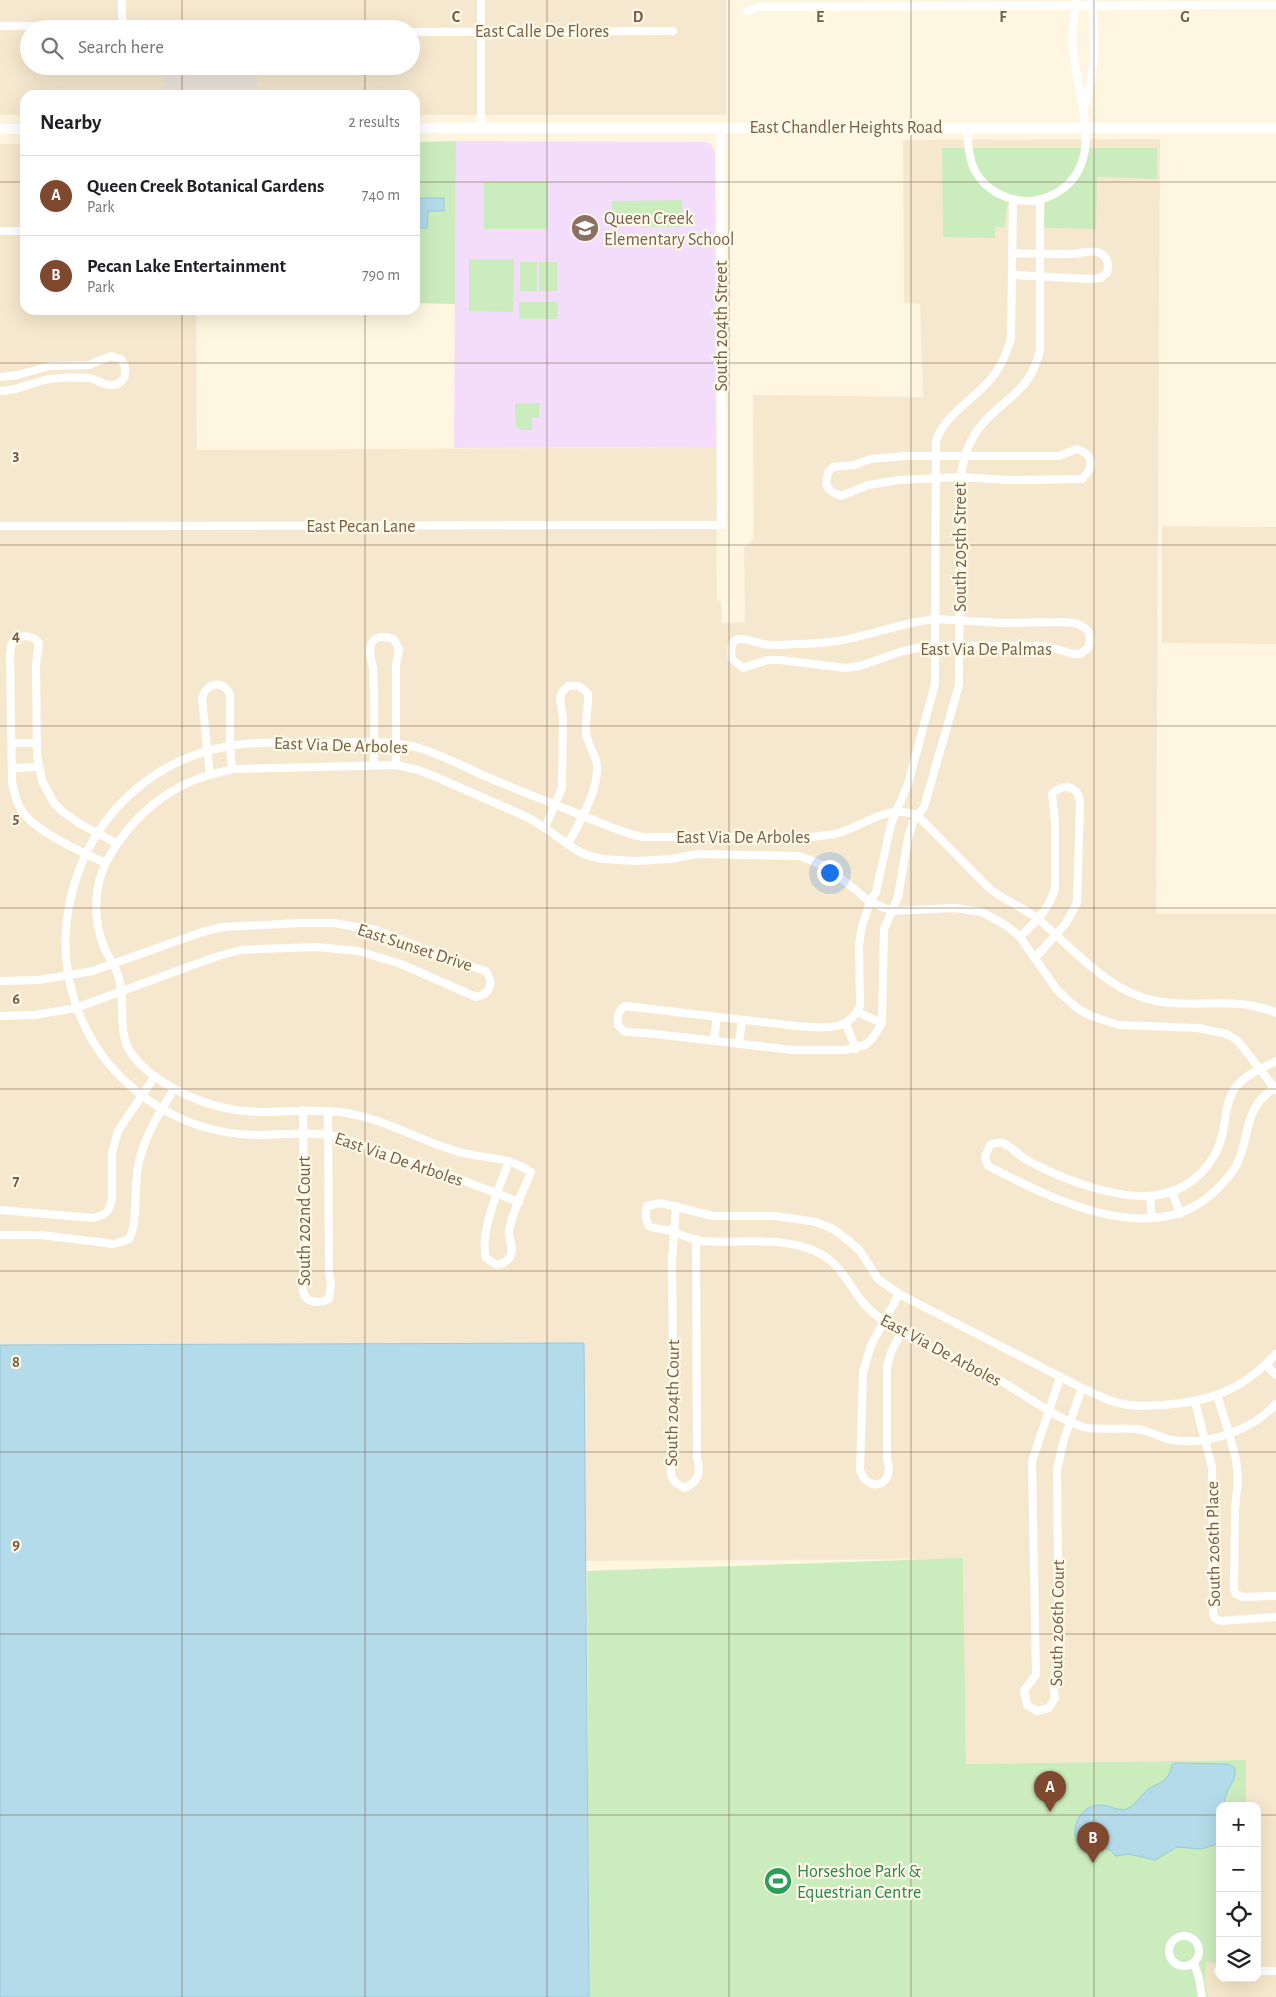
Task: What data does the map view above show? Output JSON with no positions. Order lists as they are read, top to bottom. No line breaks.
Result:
{"streets":{"main road":["East Chandler Heights Road"],"street":["East Calle De Flores","South 204th Street","East Pecan Lane","South 205th Street","East Via De Palmas","East Via De Arboles","East Sunset Drive","South 202nd Court","South 204th Court","South 206th Place","South 206th Court"]},"crossings":[["East Chandler Heights Road","South 204th Street"],["South 204th Street","East Pecan Lane"],["South 205th Street","East Via De Palmas"],["South 205th Street","East Via De Arboles"],["East Via De Arboles","East Sunset Drive"],["East Via De Arboles","South 202nd Court"],["East Via De Arboles","South 204th Court"],["East Via De Arboles","South 206th Place"],["East Via De Arboles","South 206th Court"]],"places":{"school or university":["Queen Creek Elementary School"],"sports":["Horseshoe Park & Equestrian Centre"]},"page":{"search":"Search here","heading":["Nearby","2 results"],"list":[{"mark":"A","name":"Queen Creek Botanical Gardens","note":"Park","value":"740 m"},{"mark":"B","name":"Pecan Lake Entertainment","note":"Park","value":"790 m"}],"pins":["A","B"],"map_buttons":["+","−"]},"grid":{"columns":["C","D","E","F","G"],"rows":["3","4","5","6","7","8","9"]}}
